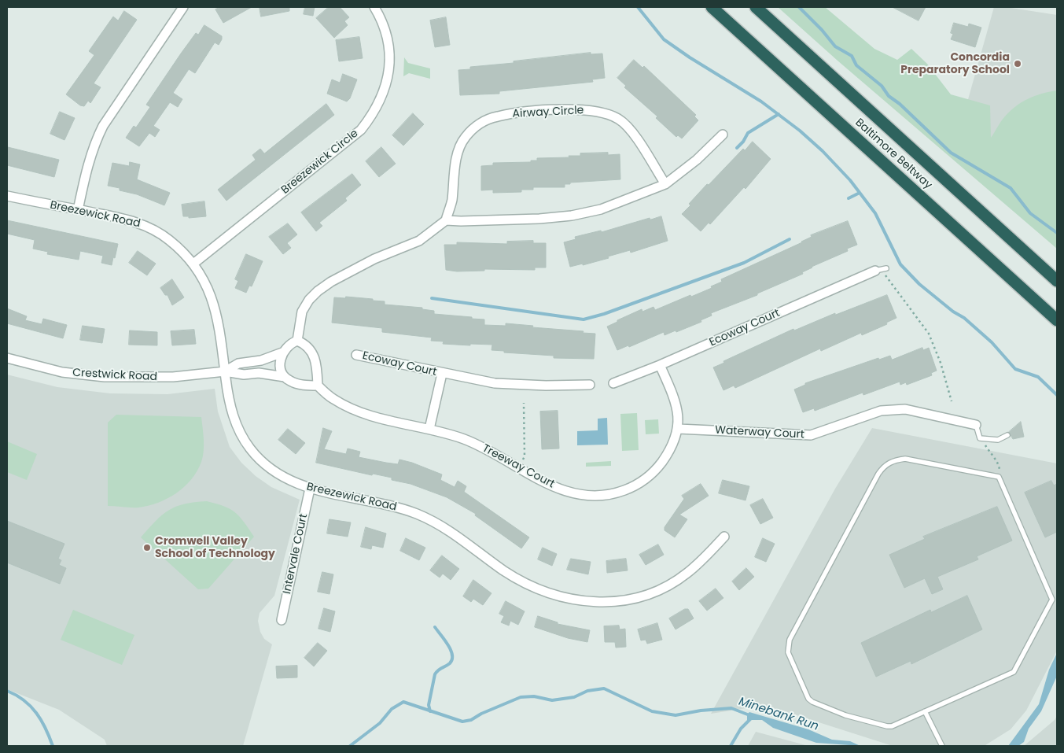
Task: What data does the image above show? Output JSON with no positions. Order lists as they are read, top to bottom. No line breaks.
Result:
{"streets":{"highway":["Baltimore Beltway"],"street":["Airway Circle","Breezewick Circle","Breezewick Road","Ecoway Court","Crestwick Road","Waterway Court","Treeway Court","Intervale Court"]},"crossings":[["Breezewick Circle","Breezewick Road"],["Breezewick Road","Crestwick Road"],["Breezewick Road","Intervale Court"],["Ecoway Court","Treeway Court"],["Crestwick Road","Treeway Court"],["Waterway Court","Treeway Court"]],"water":["Minebank Run"],"places":["Concordia Preparatory School","Cromwell Valley School of Technology"]}
